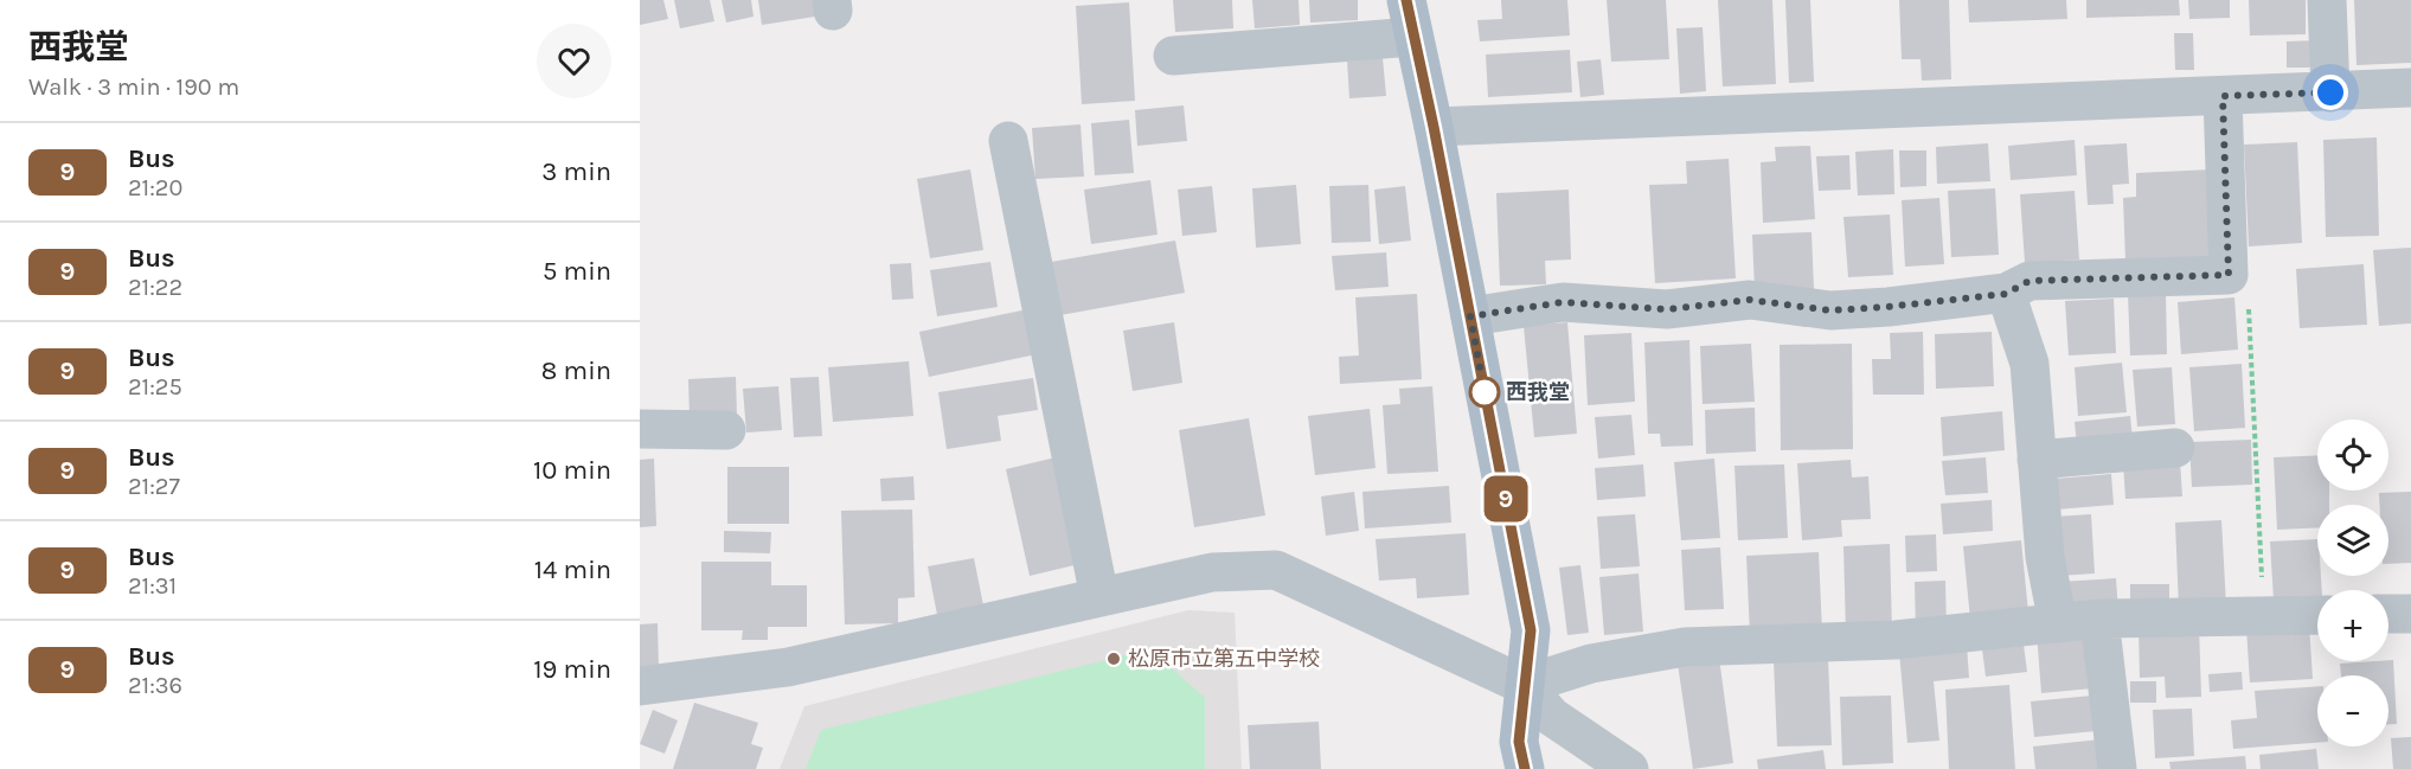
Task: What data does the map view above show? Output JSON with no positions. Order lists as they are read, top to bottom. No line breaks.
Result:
{"places":["西我堂","松原市立第五中学校"],"lines":["bus line 9"],"page":{"heading":["西我堂","Walk · 3 min · 190 m"],"on_map":"9","list":[{"mark":"9","name":"Bus","note":"21:20","value":"3 min"},{"mark":"9","name":"Bus","note":"21:22","value":"5 min"},{"mark":"9","name":"Bus","note":"21:25","value":"8 min"},{"mark":"9","name":"Bus","note":"21:27","value":"10 min"},{"mark":"9","name":"Bus","note":"21:31","value":"14 min"},{"mark":"9","name":"Bus","note":"21:36","value":"19 min"}],"map_buttons":["+","−"]}}
